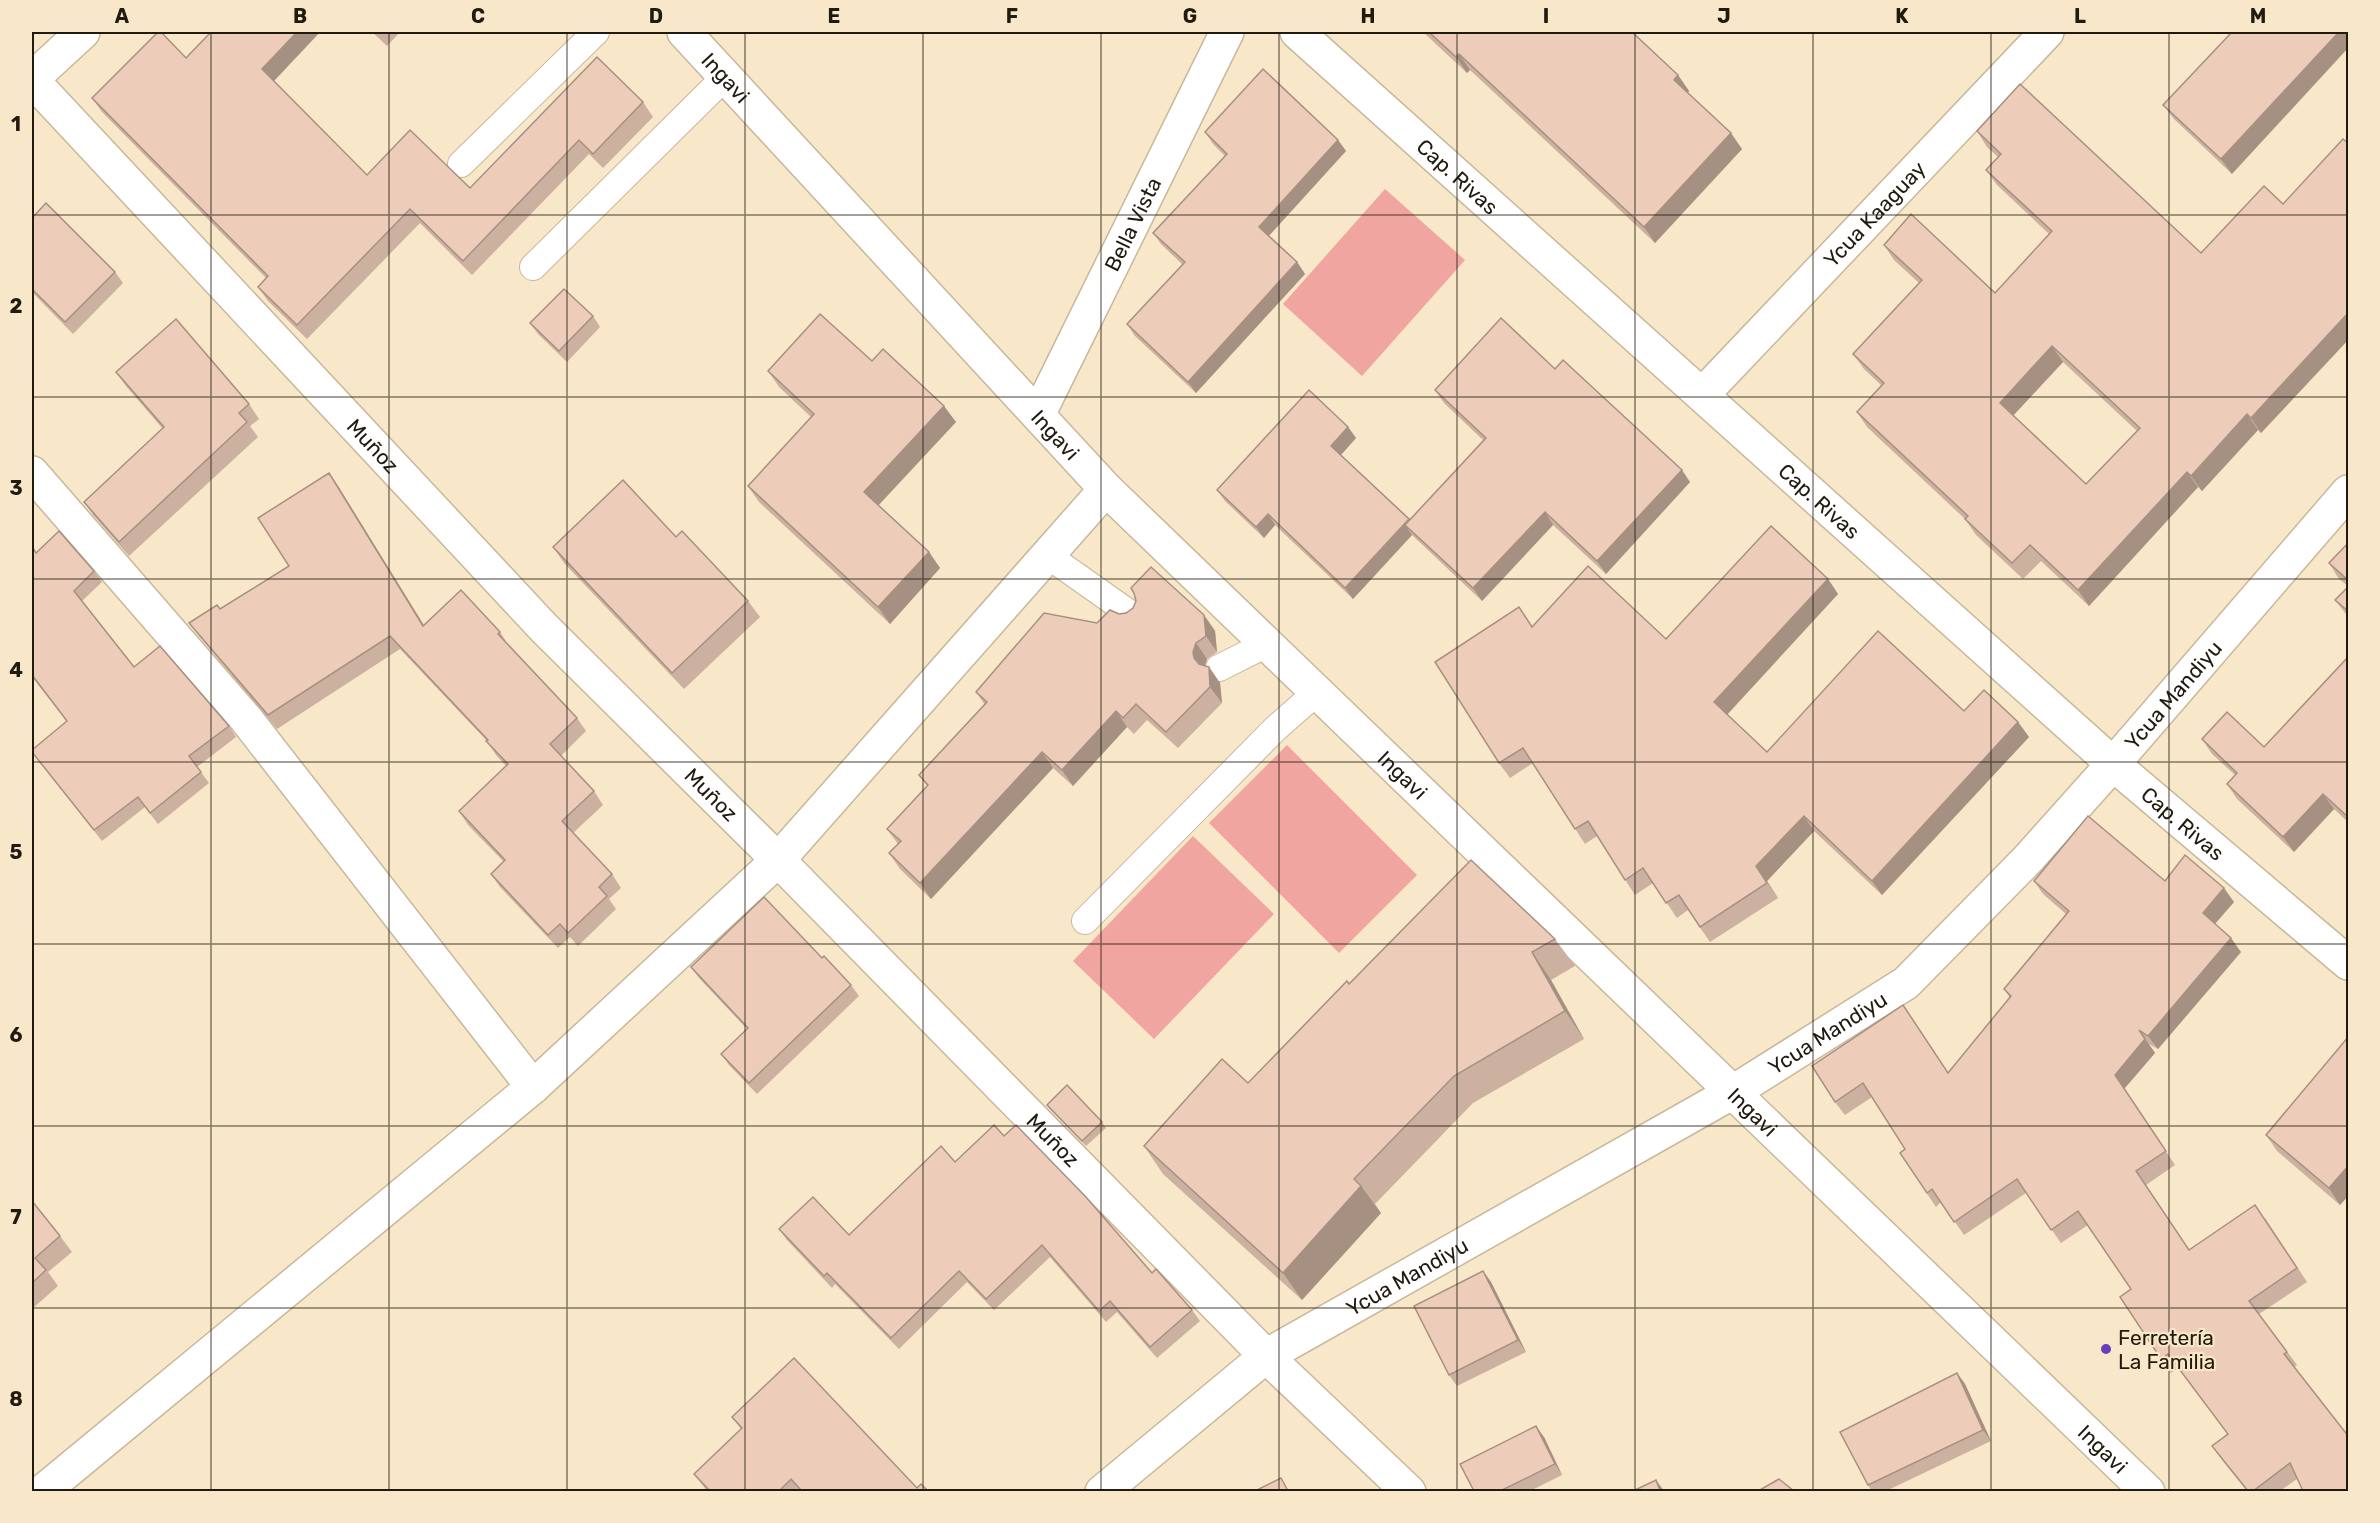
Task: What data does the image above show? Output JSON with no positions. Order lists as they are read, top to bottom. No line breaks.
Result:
{"streets":{"street":["Ingavi","Cap. Rivas","Ycua Kaaguay","Bella Vista","Muñoz","Ycua Mandiyu"]},"crossings":[["Ingavi","Bella Vista"],["Ingavi","Ycua Mandiyu"],["Cap. Rivas","Ycua Kaaguay"],["Cap. Rivas","Ycua Mandiyu"],["Muñoz","Ycua Mandiyu"]],"places":["Ferretería La Familia"],"grid":{"columns":["A","B","C","D","E","F","G","H","I","J","K","L","M"],"rows":["1","2","3","4","5","6","7","8"]}}
